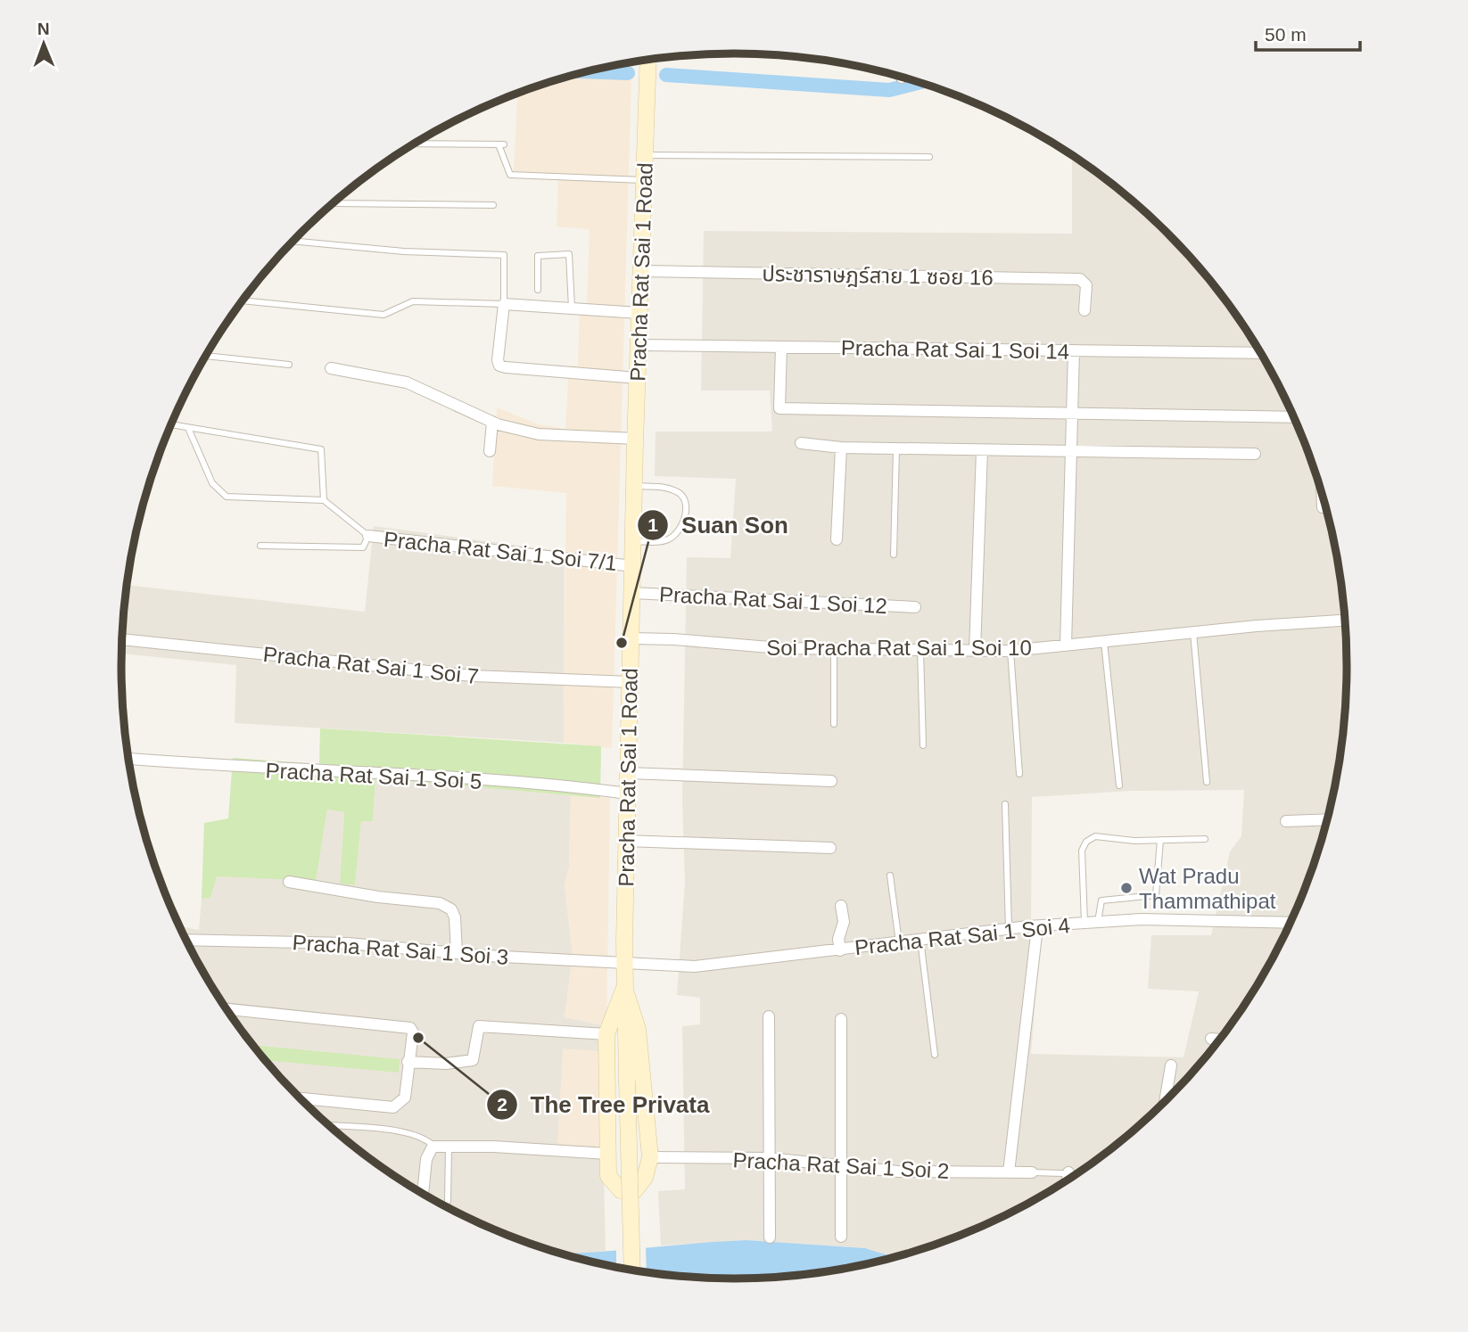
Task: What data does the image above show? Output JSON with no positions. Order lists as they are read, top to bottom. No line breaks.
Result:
{"streets":{"main road":["Pracha Rat Sai 1 Road"],"street":["ประชาราษฎร์สาย 1 ซอย 16","Pracha Rat Sai 1 Soi 14","Pracha Rat Sai 1 Soi 7/1","Pracha Rat Sai 1 Soi 12","Soi Pracha Rat Sai 1 Soi 10","Pracha Rat Sai 1 Soi 7","Pracha Rat Sai 1 Soi 5","Pracha Rat Sai 1 Soi 4","Pracha Rat Sai 1 Soi 3","Pracha Rat Sai 1 Soi 2"]},"crossings":[["Pracha Rat Sai 1 Road","ประชาราษฎร์สาย 1 ซอย 16"],["Pracha Rat Sai 1 Road","Pracha Rat Sai 1 Soi 14"],["Pracha Rat Sai 1 Road","Pracha Rat Sai 1 Soi 7/1"],["Pracha Rat Sai 1 Road","Pracha Rat Sai 1 Soi 12"],["Pracha Rat Sai 1 Road","Soi Pracha Rat Sai 1 Soi 10"],["Pracha Rat Sai 1 Road","Pracha Rat Sai 1 Soi 7"],["Pracha Rat Sai 1 Road","Pracha Rat Sai 1 Soi 5"],["Pracha Rat Sai 1 Road","Pracha Rat Sai 1 Soi 4"],["Pracha Rat Sai 1 Road","Pracha Rat Sai 1 Soi 3"],["Pracha Rat Sai 1 Soi 4","Pracha Rat Sai 1 Soi 3"]],"places":["Suan Son","Wat Pradu Thammathipat","The Tree Privata"],"scale_bar":"50 m","north":"top"}
